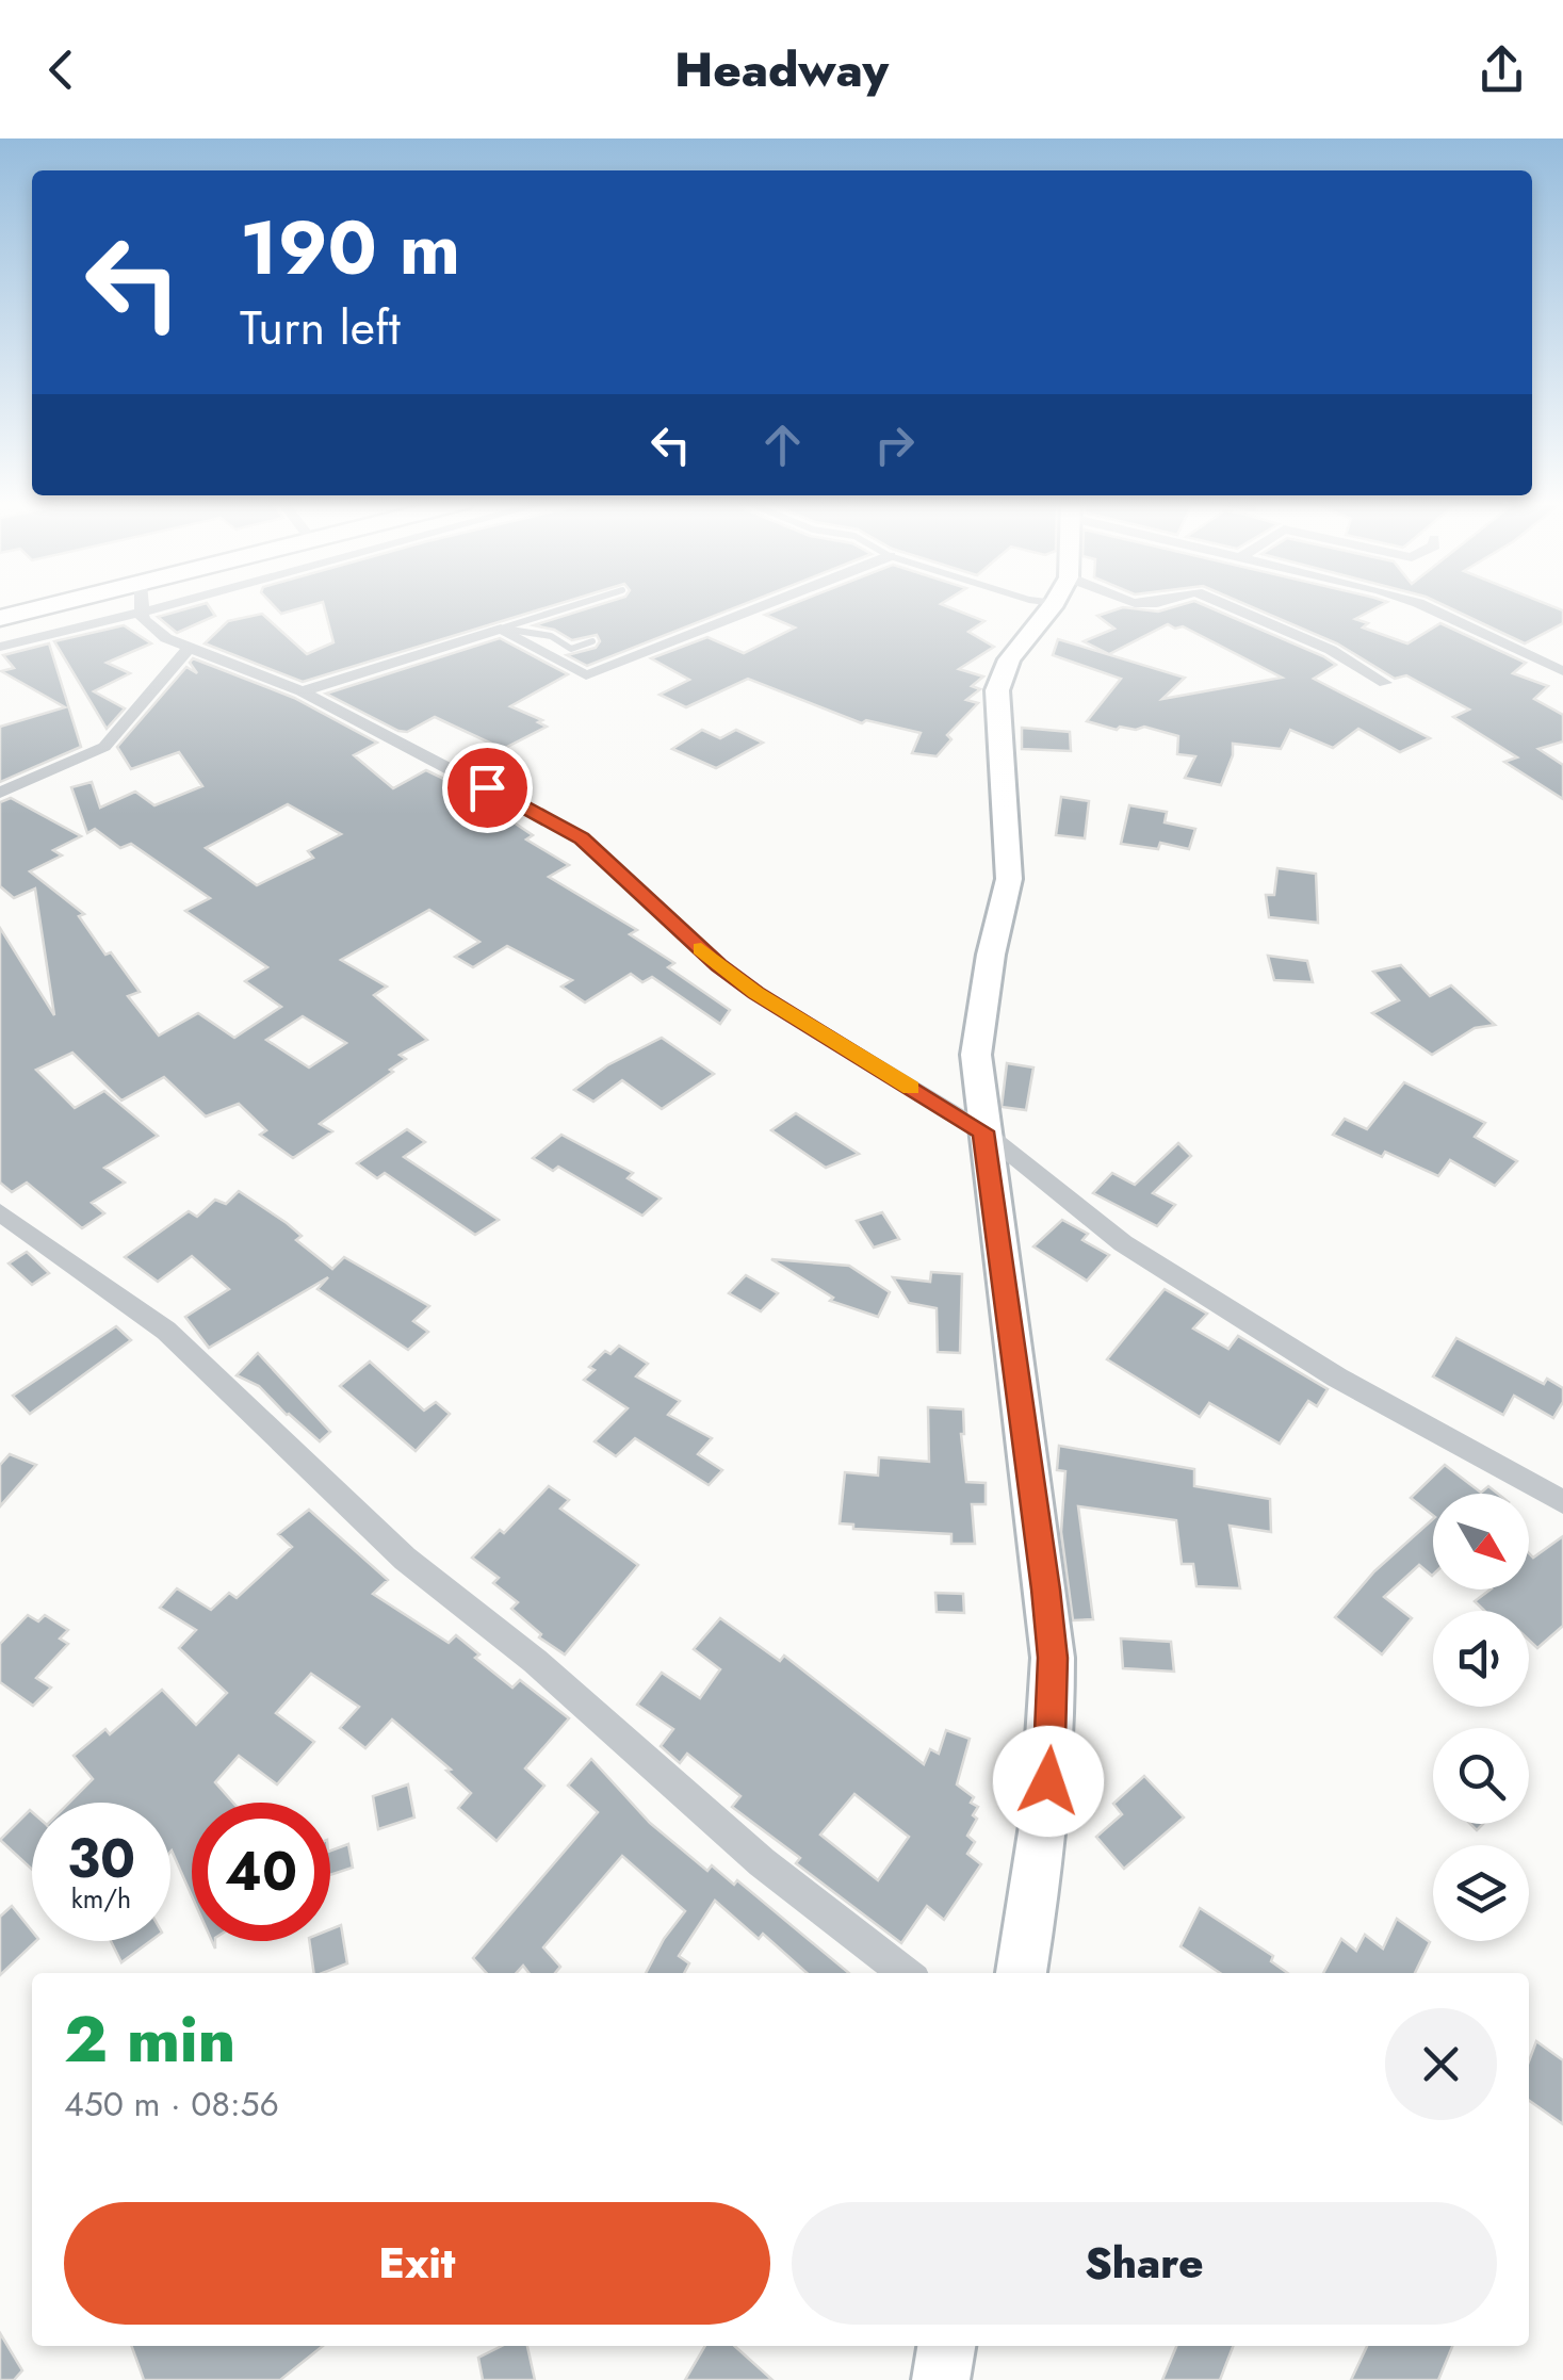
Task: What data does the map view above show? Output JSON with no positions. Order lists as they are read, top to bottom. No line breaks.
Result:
{"north":"bottom right","page":{"header":"Headway","turn":["190 m","Turn left"],"speed":"30 km/h","limit":"40","heading":["2 min","450 m · 08:56"],"buttons":["Exit","Share"]}}
